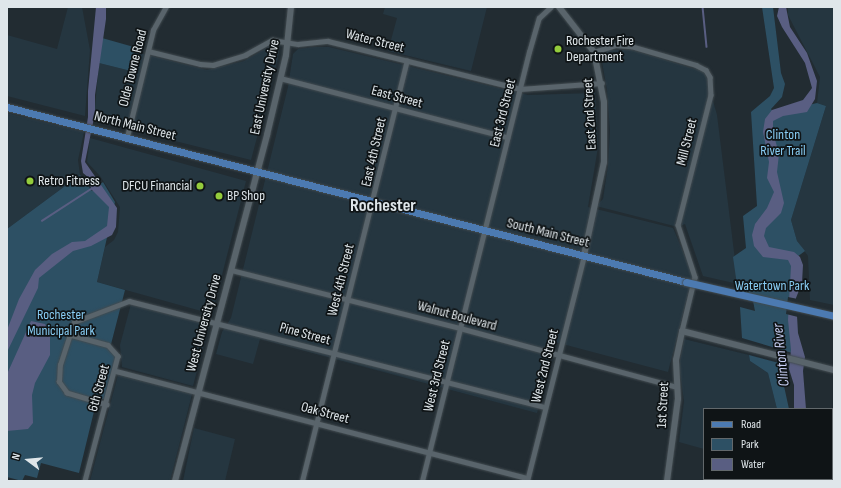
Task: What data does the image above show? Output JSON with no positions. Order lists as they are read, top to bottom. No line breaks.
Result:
{"streets":{"main road":["North Main Street","South Main Street"],"street":["Water Street","Olde Towne Road","East University Drive","East Street","East 3rd Street","East 2nd Street","Mill Street","East 4th Street","West 4th Street","Walnut Boulevard","West University Drive","Pine Street","West 2nd Street","West 3rd Street","6th Street","1st Street","Oak Street"]},"crossings":[["Water Street","Olde Towne Road"],["Water Street","East University Drive"],["Water Street","East 3rd Street"],["Water Street","East 2nd Street"],["Water Street","East 4th Street"],["Olde Towne Road","North Main Street"],["East University Drive","East Street"],["East University Drive","North Main Street"],["East University Drive","South Main Street"],["East University Drive","West University Drive"],["East Street","East 3rd Street"],["East Street","East 4th Street"],["East 3rd Street","South Main Street"],["East 3rd Street","West 3rd Street"],["East 2nd Street","Mill Street"],["East 2nd Street","South Main Street"],["East 2nd Street","West 2nd Street"],["North Main Street","South Main Street"],["North Main Street","West University Drive"],["Mill Street","1st Street"],["East 4th Street","South Main Street"],["East 4th Street","West 4th Street"],["South Main Street","West 4th Street"],["South Main Street","West University Drive"],["South Main Street","West 2nd Street"],["South Main Street","West 3rd Street"],["West 4th Street","Walnut Boulevard"],["West 4th Street","Pine Street"],["West 4th Street","Oak Street"],["Walnut Boulevard","West University Drive"],["Walnut Boulevard","West 2nd Street"],["Walnut Boulevard","West 3rd Street"],["Walnut Boulevard","1st Street"],["West University Drive","Pine Street"],["West University Drive","Oak Street"],["Pine Street","West 2nd Street"],["Pine Street","West 3rd Street"],["Pine Street","6th Street"],["West 2nd Street","Oak Street"],["West 3rd Street","Oak Street"],["6th Street","Oak Street"]],"districts":["Rochester"],"water":["Clinton River"],"parks":["Clinton River Trail","Watertown Park","Rochester Municipal Park"],"places":["Rochester Fire Department","Retro Fitness","DFCU Financial","BP Shop"],"legend":["Road","Park","Water"],"north":"left"}
